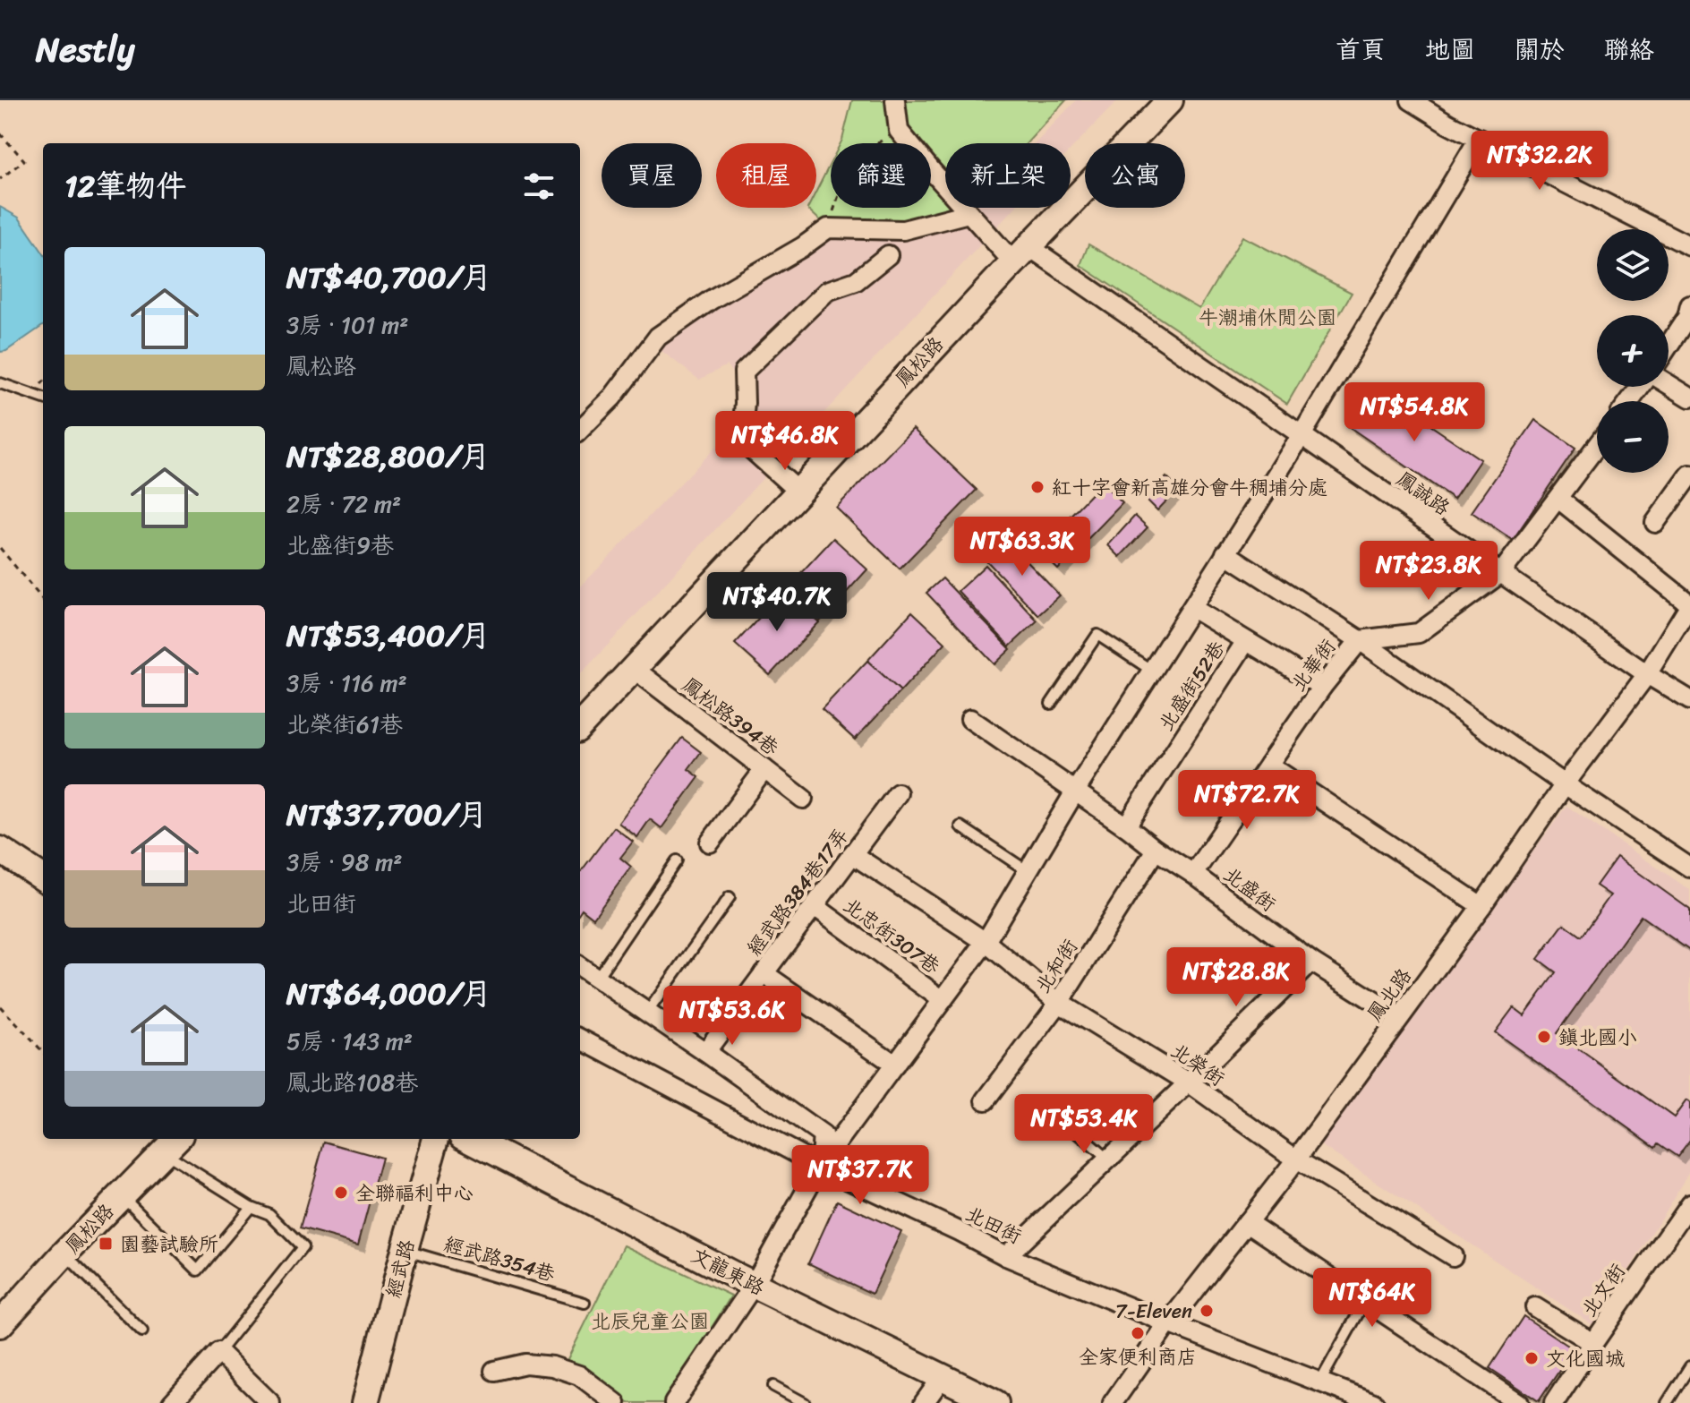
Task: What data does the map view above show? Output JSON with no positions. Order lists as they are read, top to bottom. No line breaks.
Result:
{"streets":{"main road":["鳳松路","經武路","文龍東路"],"street":["鳳誠路","北華街","北盛街52巷","鳳松路394巷","北盛街","經武路384巷17弄","北忠街307巷","北和街","鳳北路","北榮街","北田街","北文街"],"lane":["經武路354巷"]},"crossings":[["鳳松路","鳳誠路"],["鳳松路","鳳松路394巷"],["鳳誠路","鳳北路"],["北華街","北盛街"],["北華街","鳳北路"],["北盛街52巷","北盛街"],["北盛街","北和街"],["北盛街","鳳北路"],["經武路384巷17弄","北忠街307巷"],["經武路384巷17弄","北榮街"],["北和街","北榮街"],["鳳北路","北榮街"],["鳳北路","北田街"],["經武路354巷","經武路"]],"parks":["牛潮埔休閒公園","北辰兒童公園"],"places":{"other":["紅十字會新高雄分會牛稠埔分處","鎮北國小","全聯福利中心","7-Eleven","全家便利商店","文化國城"],"transit":["園藝試驗所"]},"page":{"header":"Nestly","nav":["首頁","地圖","關於","聯絡"],"price":["NT$32.2K","NT$54.8K","NT$46.8K","NT$63.3K","NT$23.8K","NT$40.7K","NT$72.7K","NT$28.8K","NT$53.6K","NT$53.4K","NT$37.7K","NT$64K"],"chip":["買屋","租屋","篩選","新上架","公寓"],"heading":"12筆物件","map_buttons":["+","−"],"list":[{"name":"NT$40,700/月","note":"3房 · 101 m² · 鳳松路"},{"name":"NT$28,800/月","note":"2房 · 72 m² · 北盛街9巷"},{"name":"NT$53,400/月","note":"3房 · 116 m² · 北榮街61巷"},{"name":"NT$37,700/月","note":"3房 · 98 m² · 北田街"},{"name":"NT$64,000/月","note":"5房 · 143 m² · 鳳北路108巷"}]}}
